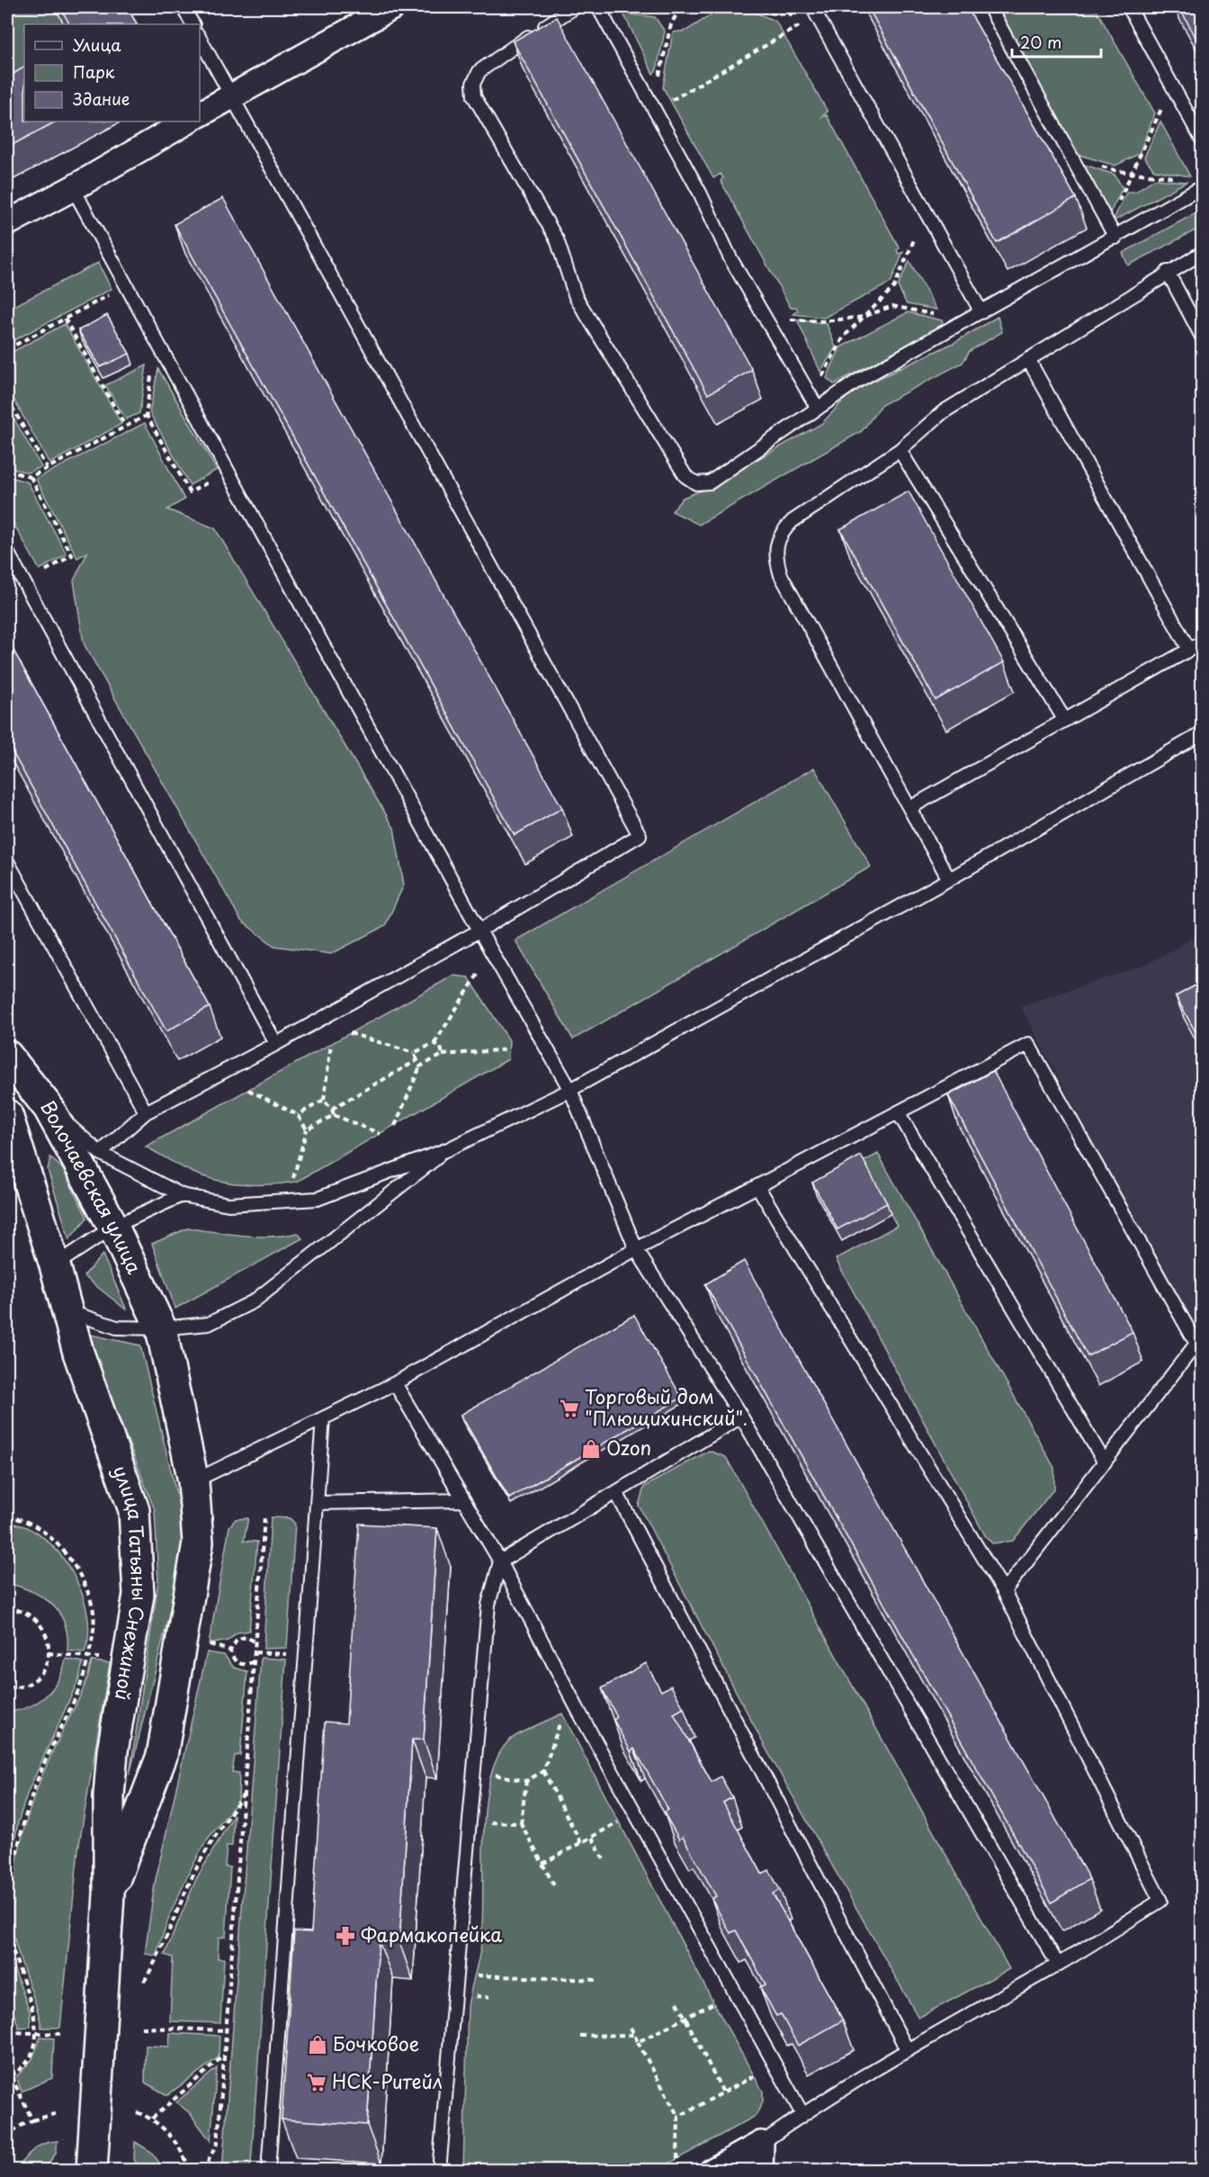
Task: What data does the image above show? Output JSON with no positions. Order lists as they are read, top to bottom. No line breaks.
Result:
{"streets":{"street":["Волочаевская улица","улица Татьяны Снежиной"]},"crossings":[["Волочаевская улица","улица Татьяны Снежиной"]],"places":{"supermarket":["Торговый дом \"Плющихинский\".","НСК-Ритейл"],"shop":["Ozon","Бочковое"],"pharmacy":["Фармакопейка"]},"legend":["Улица","Парк","Здание"],"scale_bar":"20 m"}
